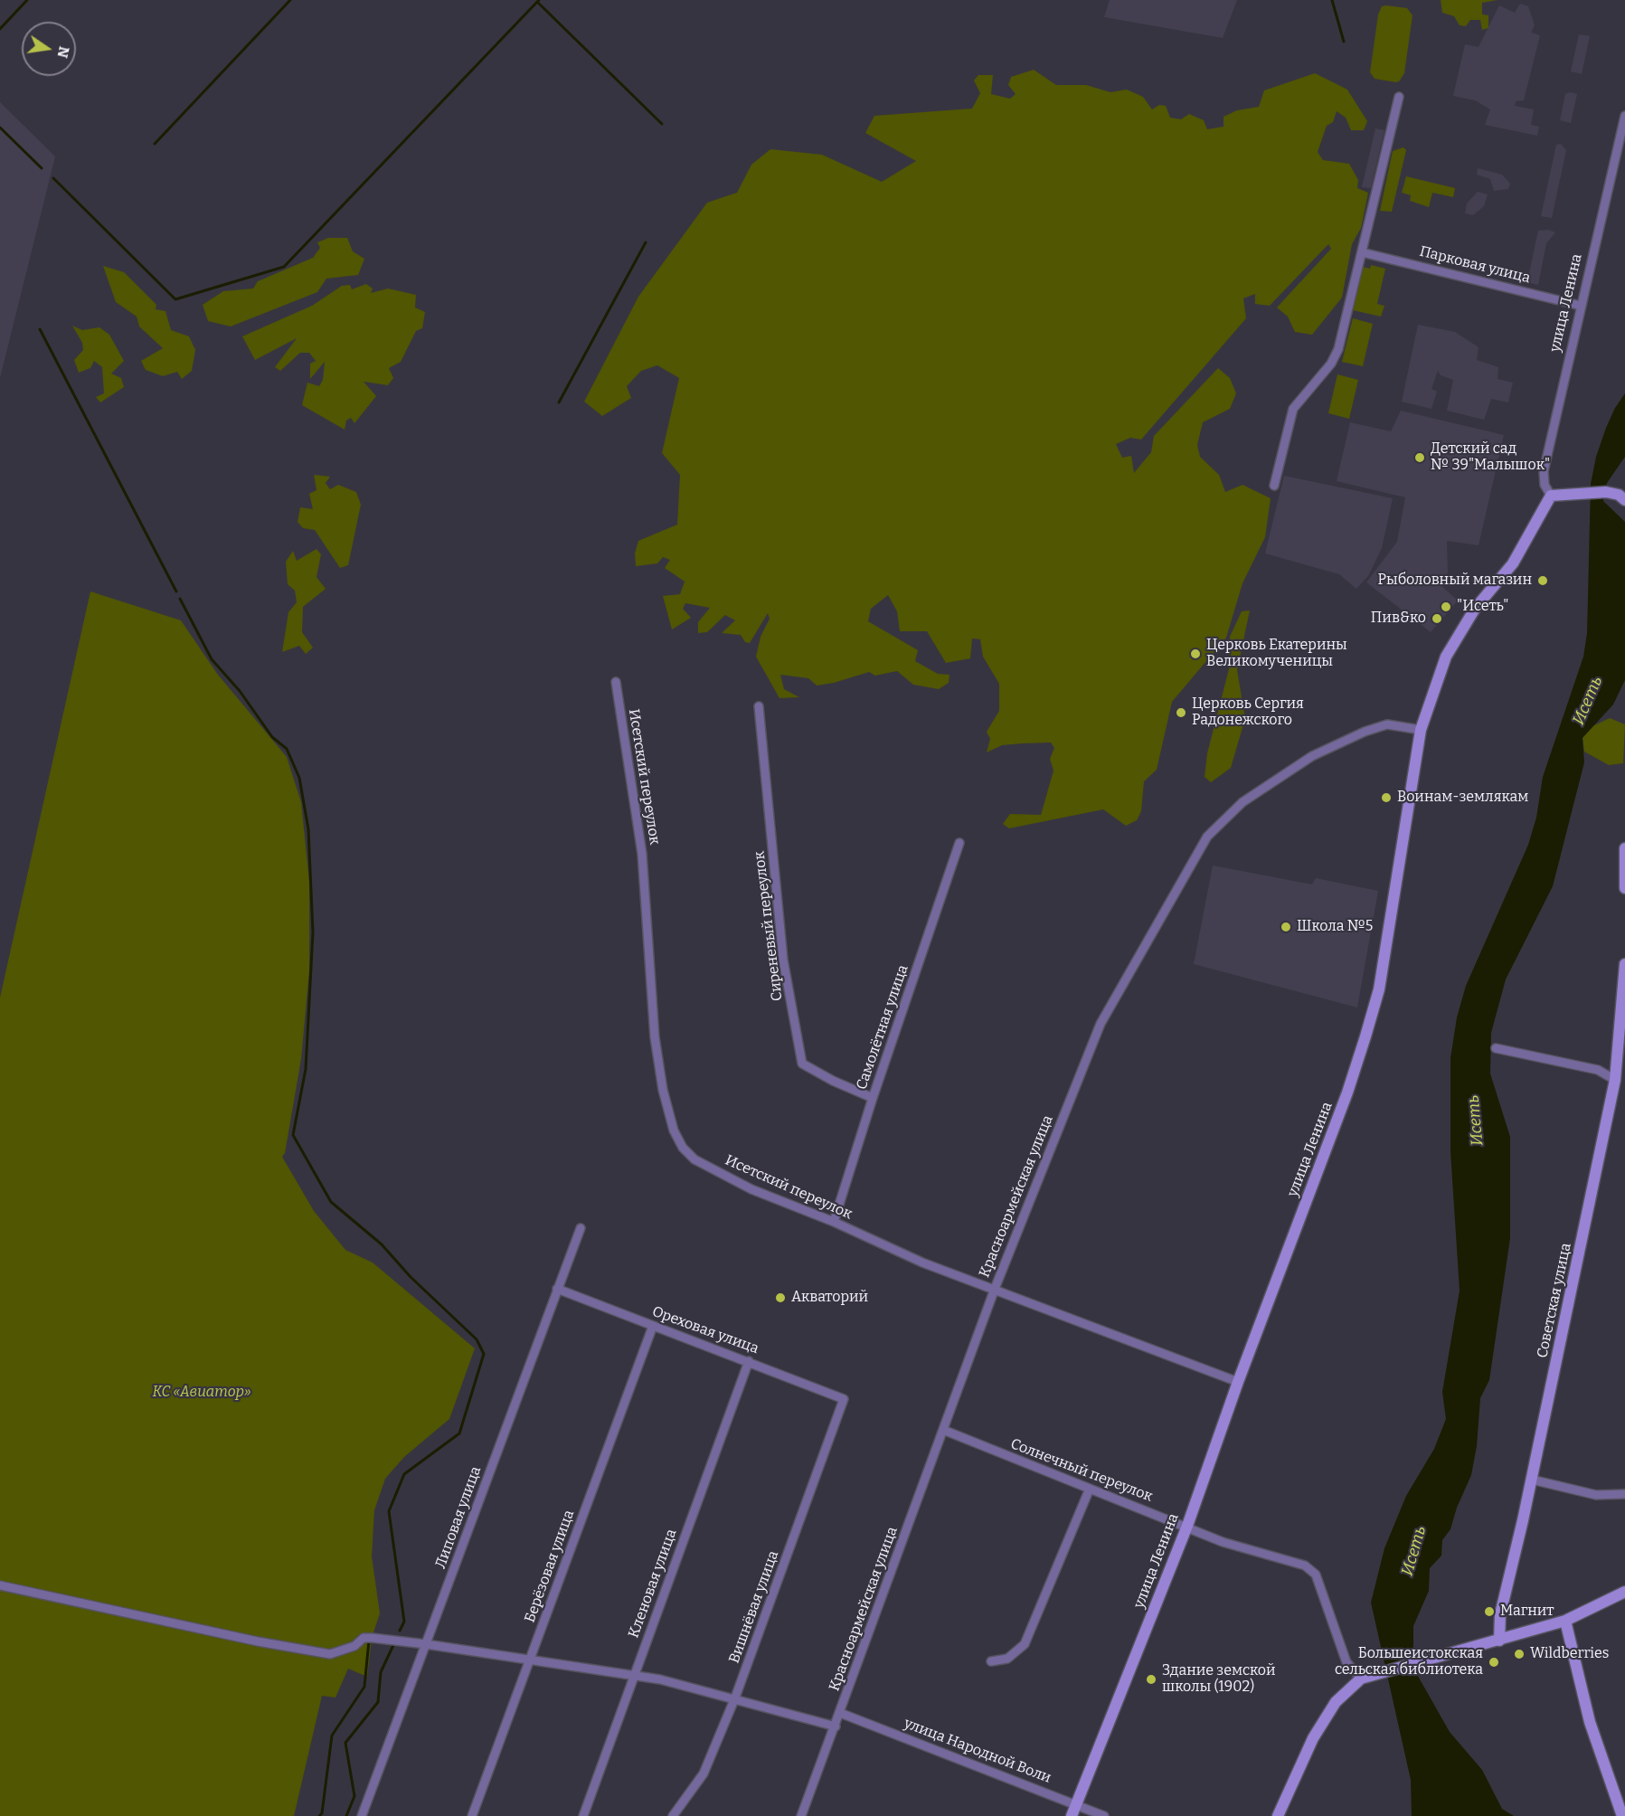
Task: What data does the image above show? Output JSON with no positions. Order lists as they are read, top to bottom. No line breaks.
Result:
{"streets":{"street":["Парковая улица","улица Ленина","Исетский переулок","Сиреневый переулок","Самолётная улица","Красноармейская улица","Советская улица","Ореховая улица","Солнечный переулок","Липовая улица","Берёзовая улица","Кленовая улица","Вишнёвая улица","улица Народной Воли"]},"crossings":[["Парковая улица","улица Ленина"],["улица Ленина","Исетский переулок"],["улица Ленина","Красноармейская улица"],["улица Ленина","Солнечный переулок"],["улица Ленина","улица Народной Воли"],["Исетский переулок","Самолётная улица"],["Исетский переулок","Красноармейская улица"],["Сиреневый переулок","Самолётная улица"],["Красноармейская улица","Солнечный переулок"],["Красноармейская улица","улица Народной Воли"],["Ореховая улица","Липовая улица"],["Ореховая улица","Берёзовая улица"],["Ореховая улица","Кленовая улица"],["Ореховая улица","Вишнёвая улица"]],"water":["Исеть"],"parks":["КС «Авиатор»"],"places":["Детский сад № 39\"Малышок\"","Рыболовный магазин","\"Исеть\"","Пив&ко","Церковь Екатерины Великомученицы","Церковь Сергия Радонежского","Воинам-землякам","Школа №5","Акваторий","Магнит","Wildberries","Большеистокская сельская библиотека","Здание земской школы (1902)"],"north":"right"}
